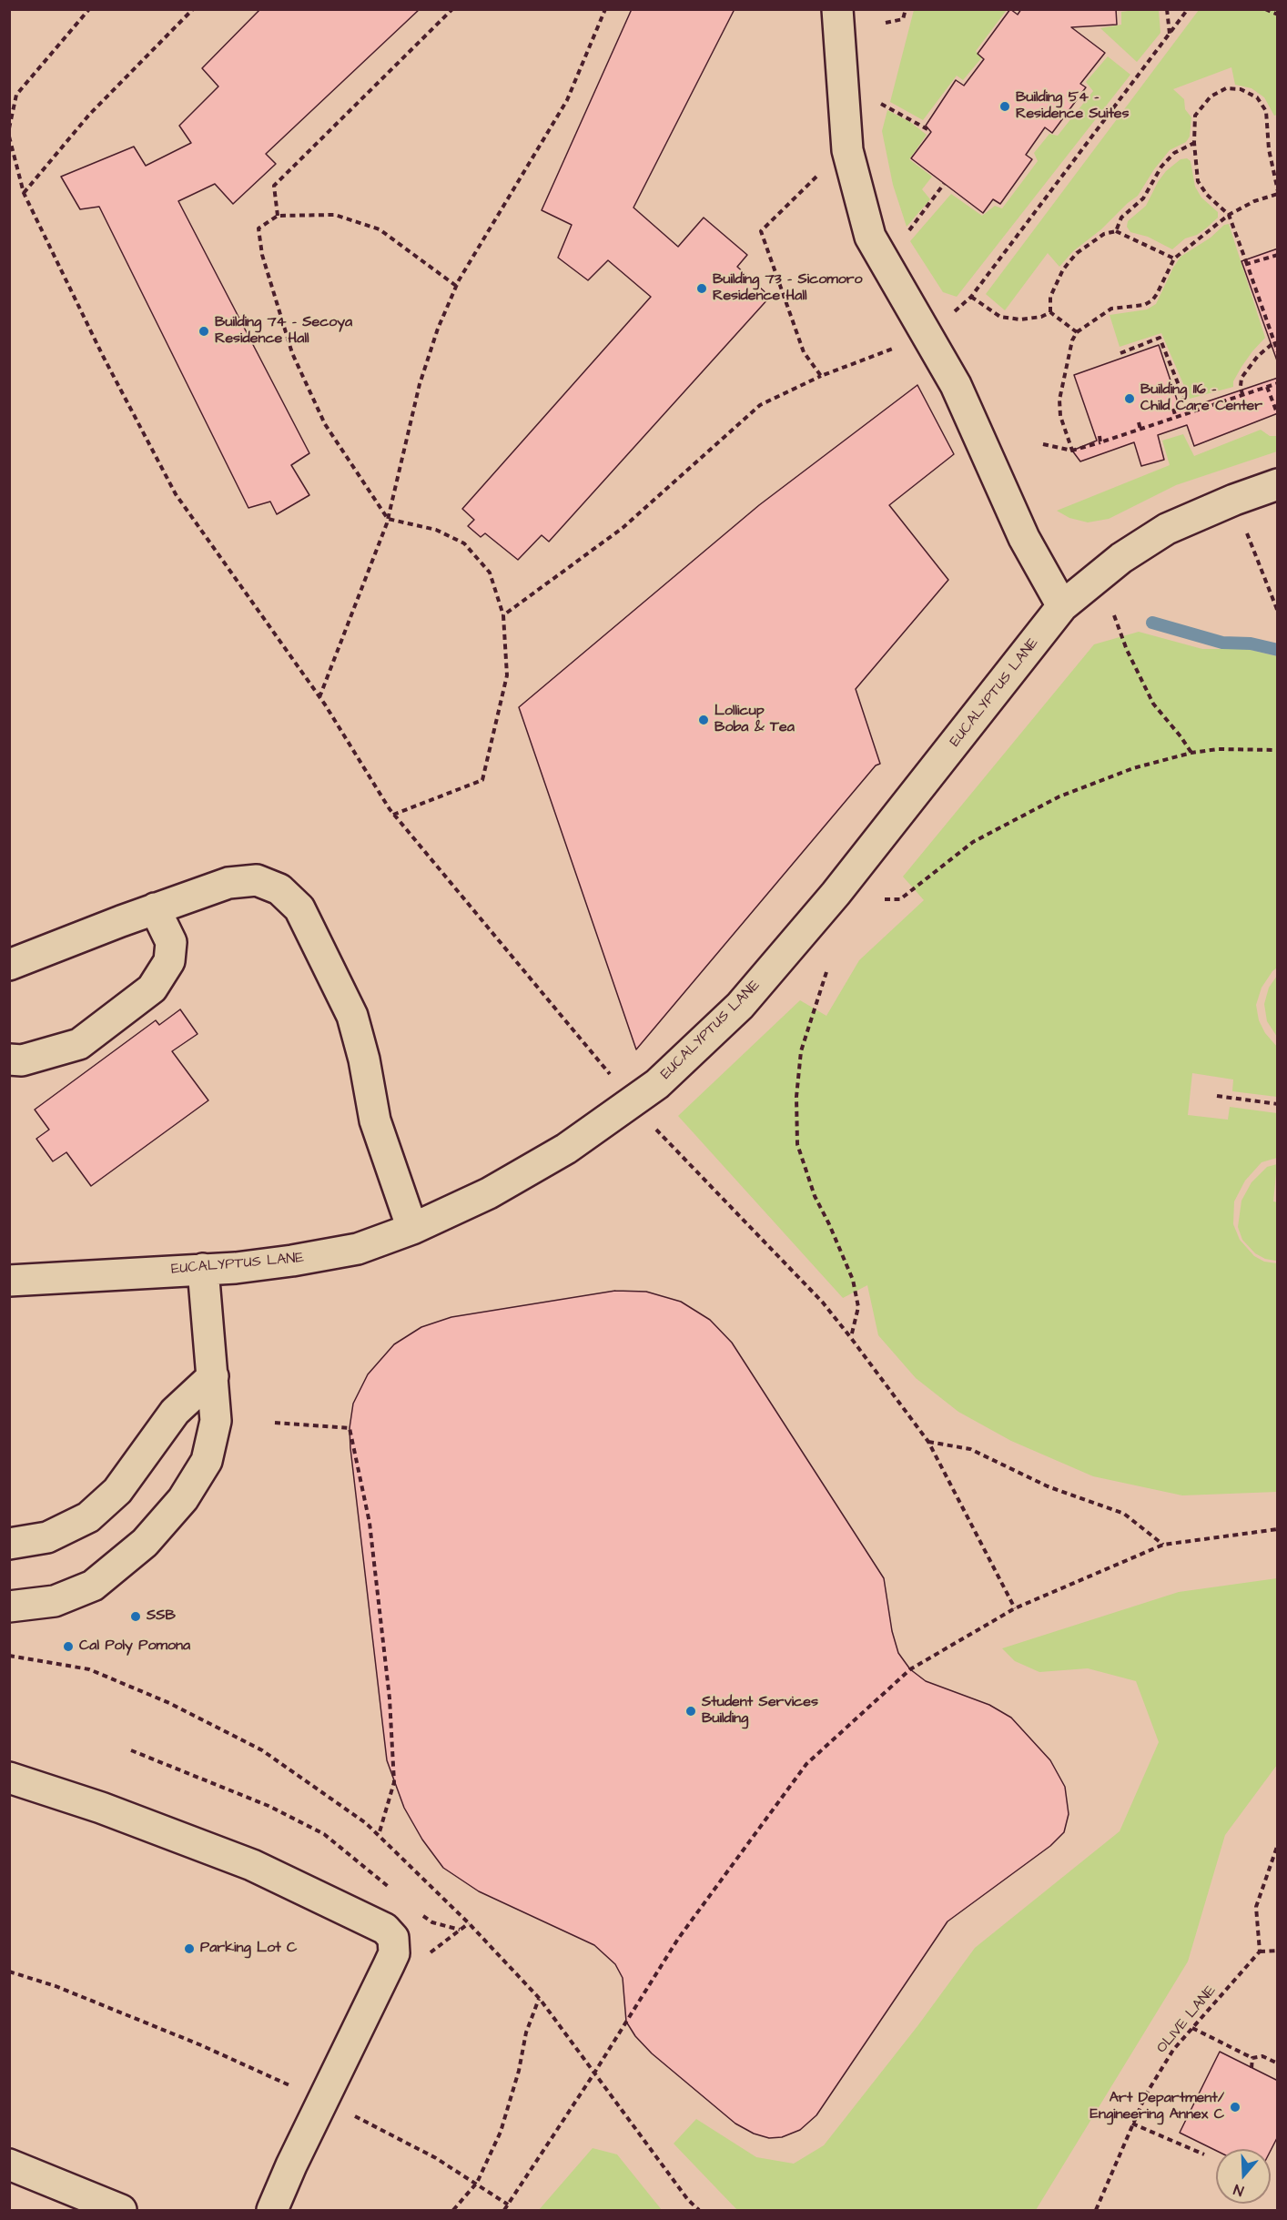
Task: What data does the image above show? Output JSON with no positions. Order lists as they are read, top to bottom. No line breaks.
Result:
{"streets":{"street":["EUCALYPTUS LANE"],"path":["OLIVE LANE"]},"places":["Building 54 - Residence Suites","Building 73 - Sicomoro Residence Hall","Building 74 - Secoya Residence Hall","Building 116 - Child Care Center","Lollicup Boba & Tea","SSB","Cal Poly Pomona","Student Services Building","Parking Lot C","Art Department/ Engineering Annex C"],"north":"bottom"}
